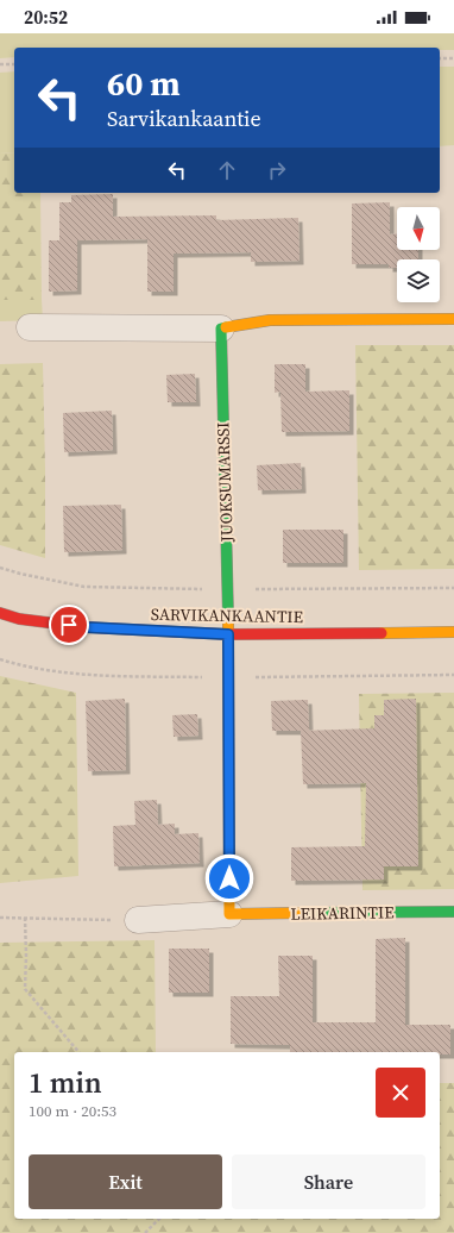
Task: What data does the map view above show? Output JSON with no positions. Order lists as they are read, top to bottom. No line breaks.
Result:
{"streets":{"street":["JUOKSUMARSSI","SARVIKANKAANTIE","LEIKARINTIE"]},"crossings":[["JUOKSUMARSSI","SARVIKANKAANTIE"]],"north":"bottom","page":{"status":"20:52","turn":["60 m","Sarvikankaantie"],"heading":["1 min","100 m · 20:53"],"buttons":["Exit","Share"]}}
